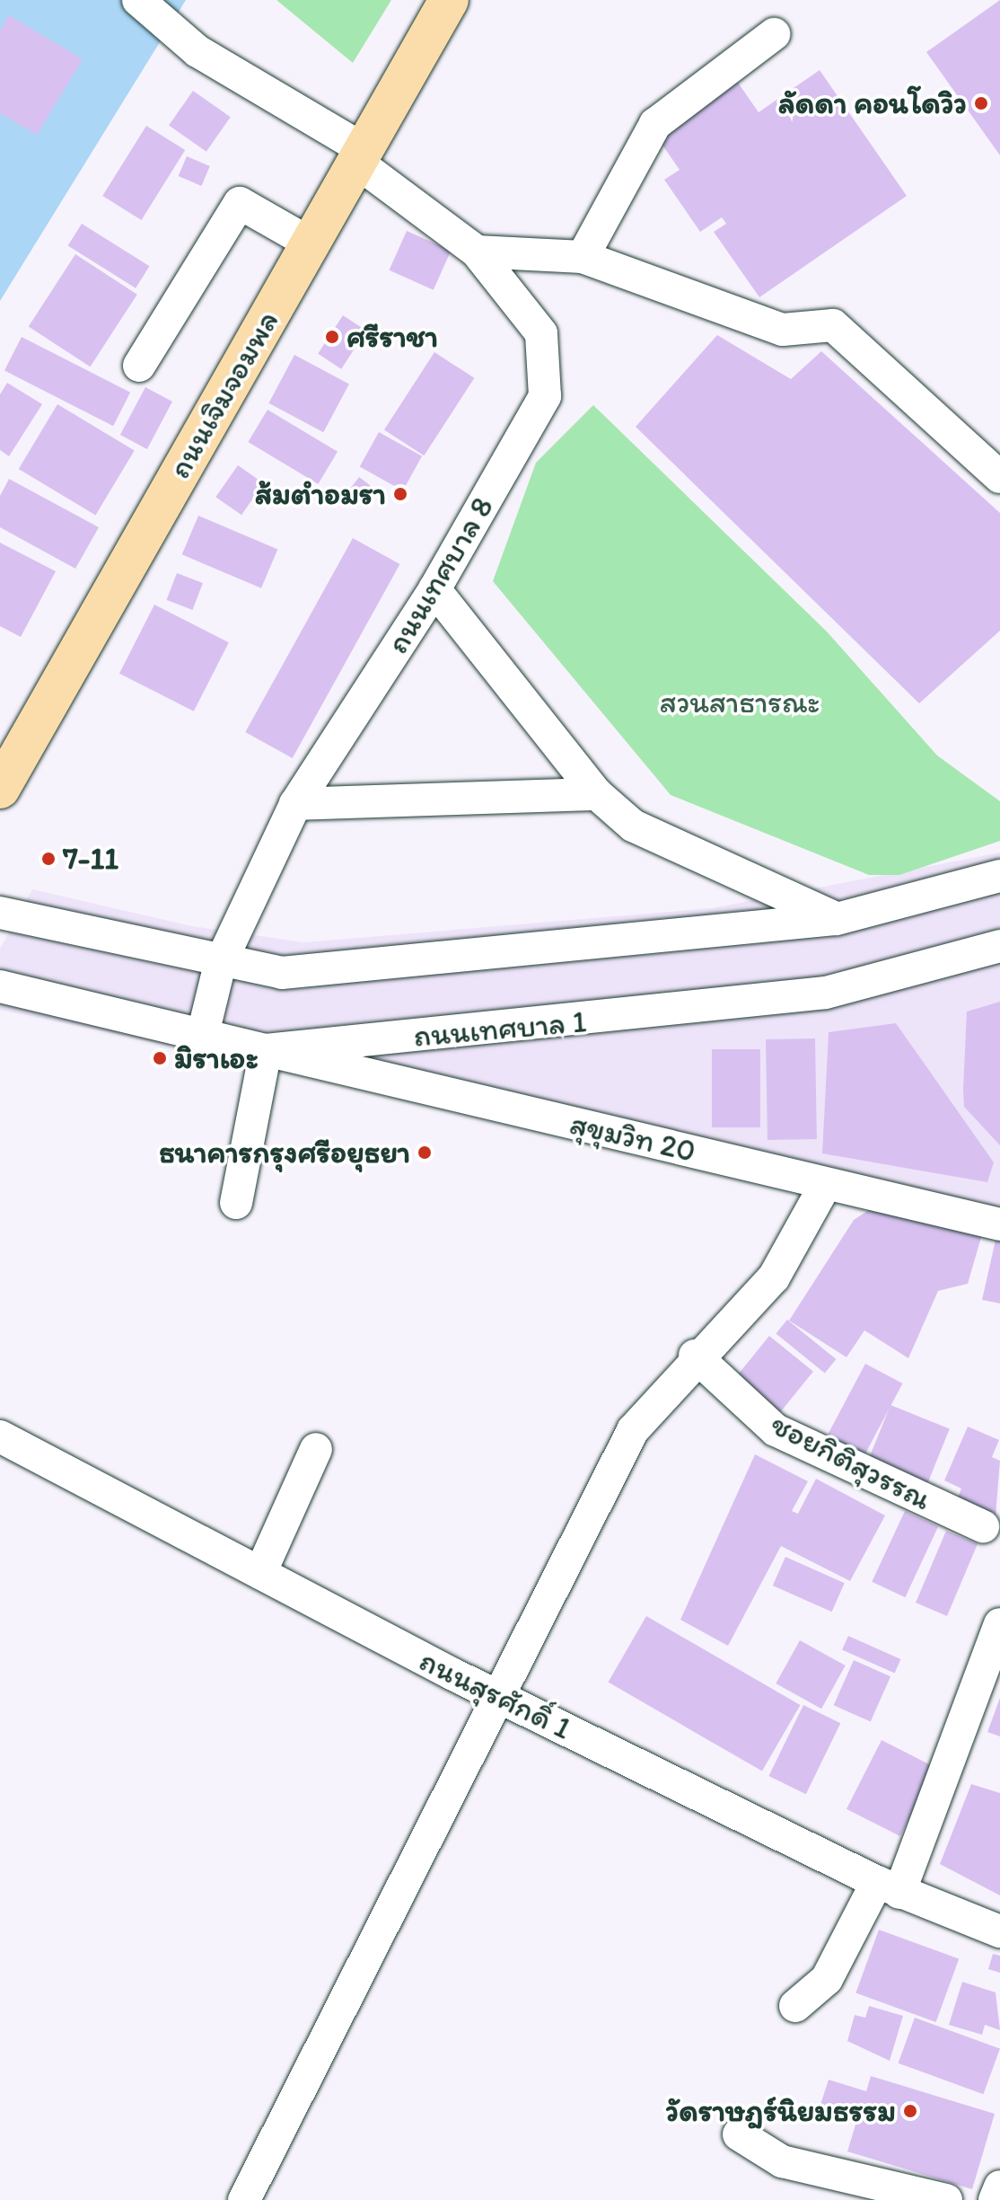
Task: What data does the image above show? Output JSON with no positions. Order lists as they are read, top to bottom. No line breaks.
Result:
{"streets":{"main road":["ถนนเจิมจอมพล"],"street":["ถนนเทศบาล 8","ถนนเทศบาล 1","สุขุมวิท 20","ชอยกิติสุวรรณ","ถนนสุรศักดิ์ 1"]},"crossings":[["ถนนเจิมจอมพล","ถนนเทศบาล 8"],["ถนนเทศบาล 8","ถนนเทศบาล 1"],["ถนนเทศบาล 1","สุขุมวิท 20"]],"parks":["สวนสาธารณะ"],"places":["ลัดดา คอนโดวิว","ศรีราชา","ส้มตำอมรา","7-11","มิราเอะ","ธนาคารกรุงศรีอยุธยา","วัดราษฎร์นิยมธรรม"]}
